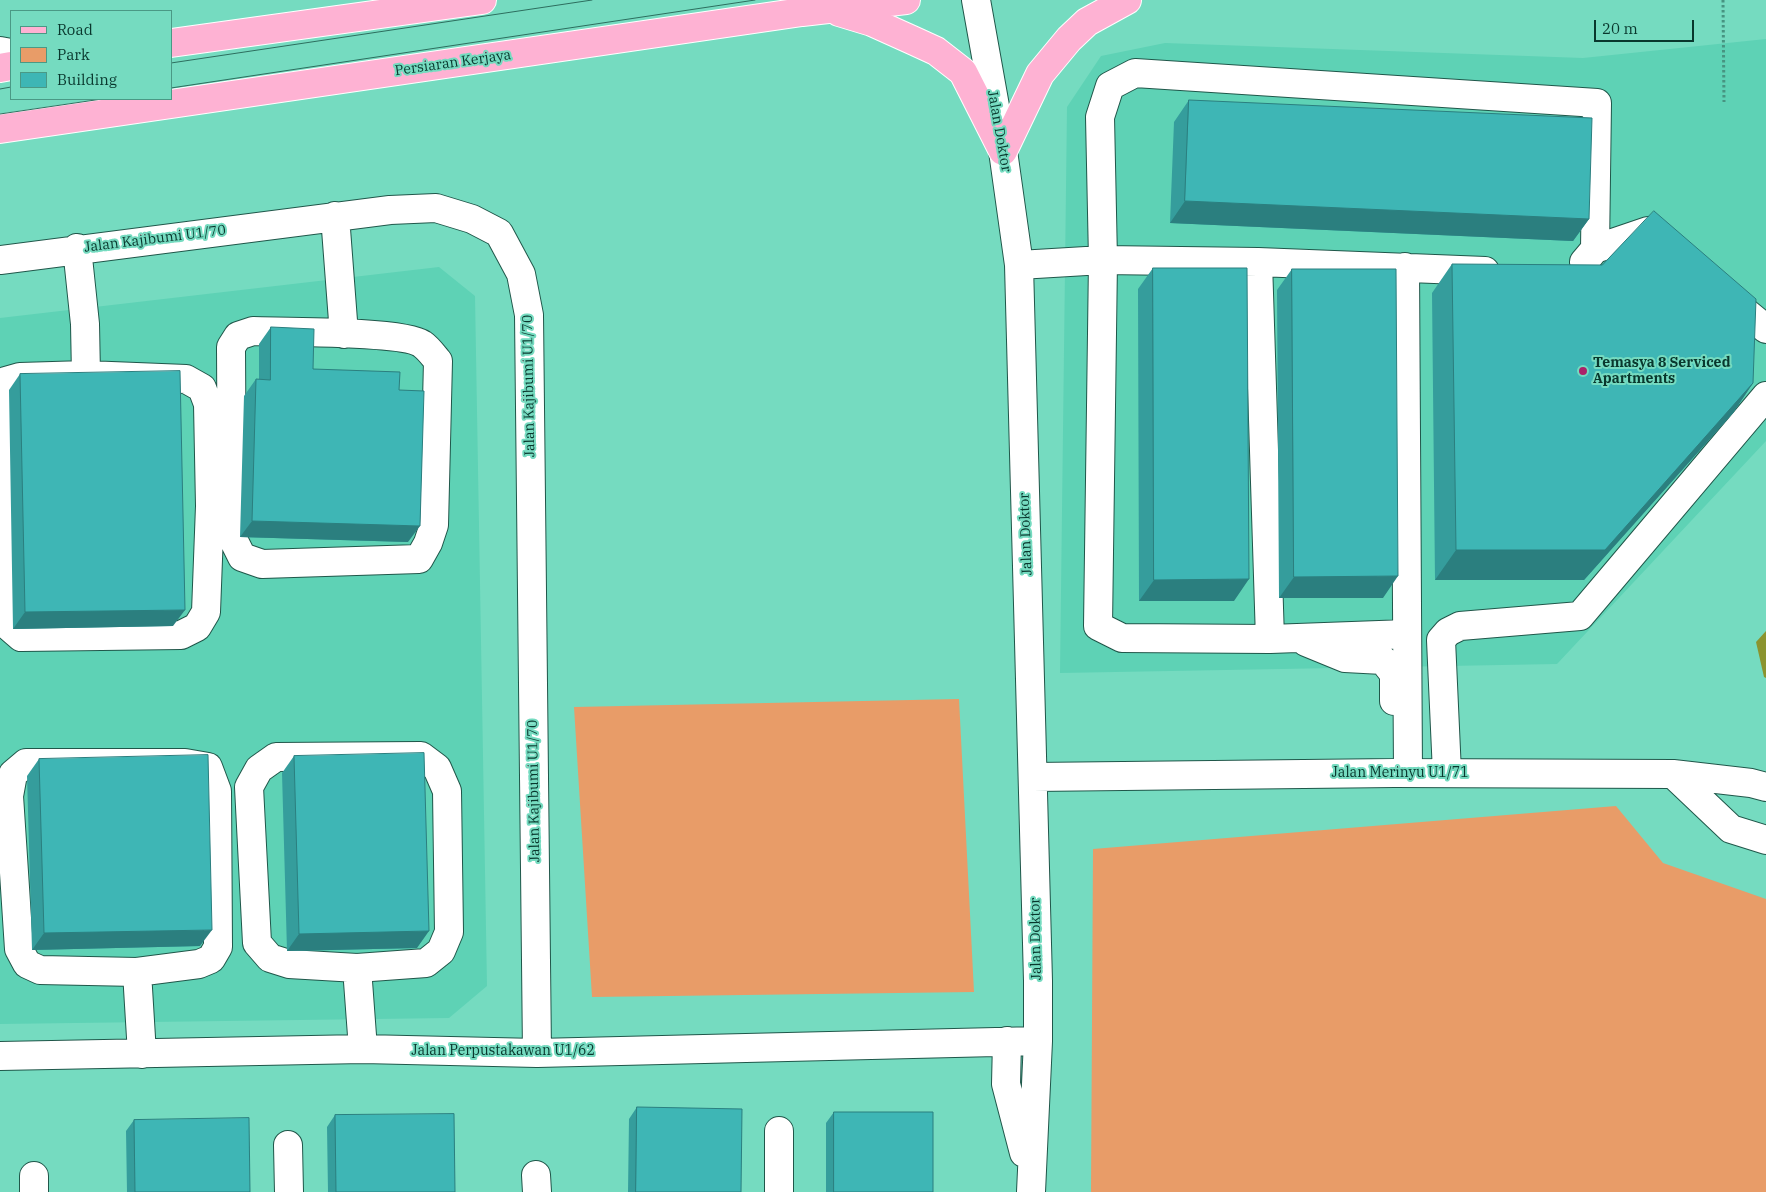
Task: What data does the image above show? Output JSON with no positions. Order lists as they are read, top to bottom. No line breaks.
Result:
{"streets":{"main road":["Persiaran Kerjaya"],"street":["Jalan Doktor","Jalan Kajibumi U1/70","Jalan Merinyu U1/71","Jalan Perpustakawan U1/62"]},"crossings":[["Jalan Doktor","Jalan Merinyu U1/71"],["Jalan Kajibumi U1/70","Jalan Perpustakawan U1/62"]],"places":["Temasya 8 Serviced Apartments"],"legend":["Road","Park","Building"],"scale_bar":"20 m"}
